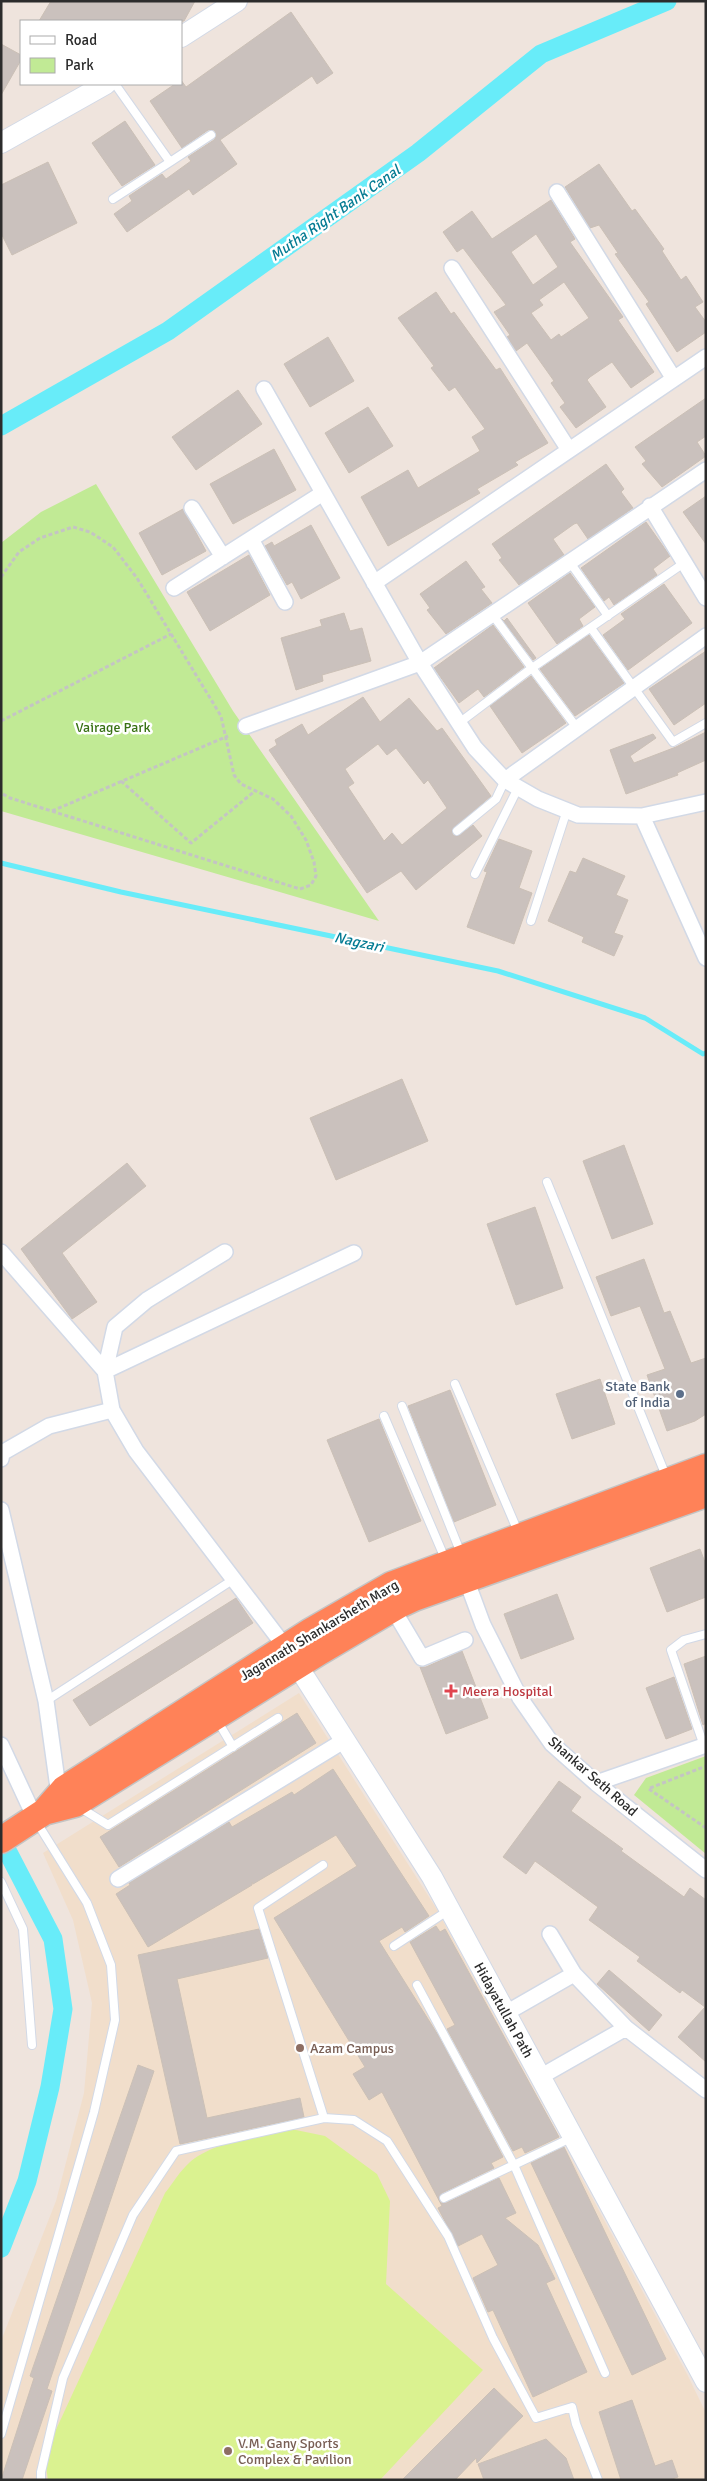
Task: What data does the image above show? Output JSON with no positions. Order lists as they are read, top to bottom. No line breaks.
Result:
{"streets":{"highway":["Jagannath Shankarsheth Marg"],"street":["Shankar Seth Road","Hidayatullah Path"]},"crossings":[["Jagannath Shankarsheth Marg","Shankar Seth Road"],["Jagannath Shankarsheth Marg","Hidayatullah Path"]],"water":["Mutha Right Bank Canal","Nagzari"],"parks":["Vairage Park"],"places":{"other":["State Bank of India","Azam Campus","V.M. Gany Sports Complex & Pavilion"],"health":["Meera Hospital"]},"legend":["Road","Park"]}
